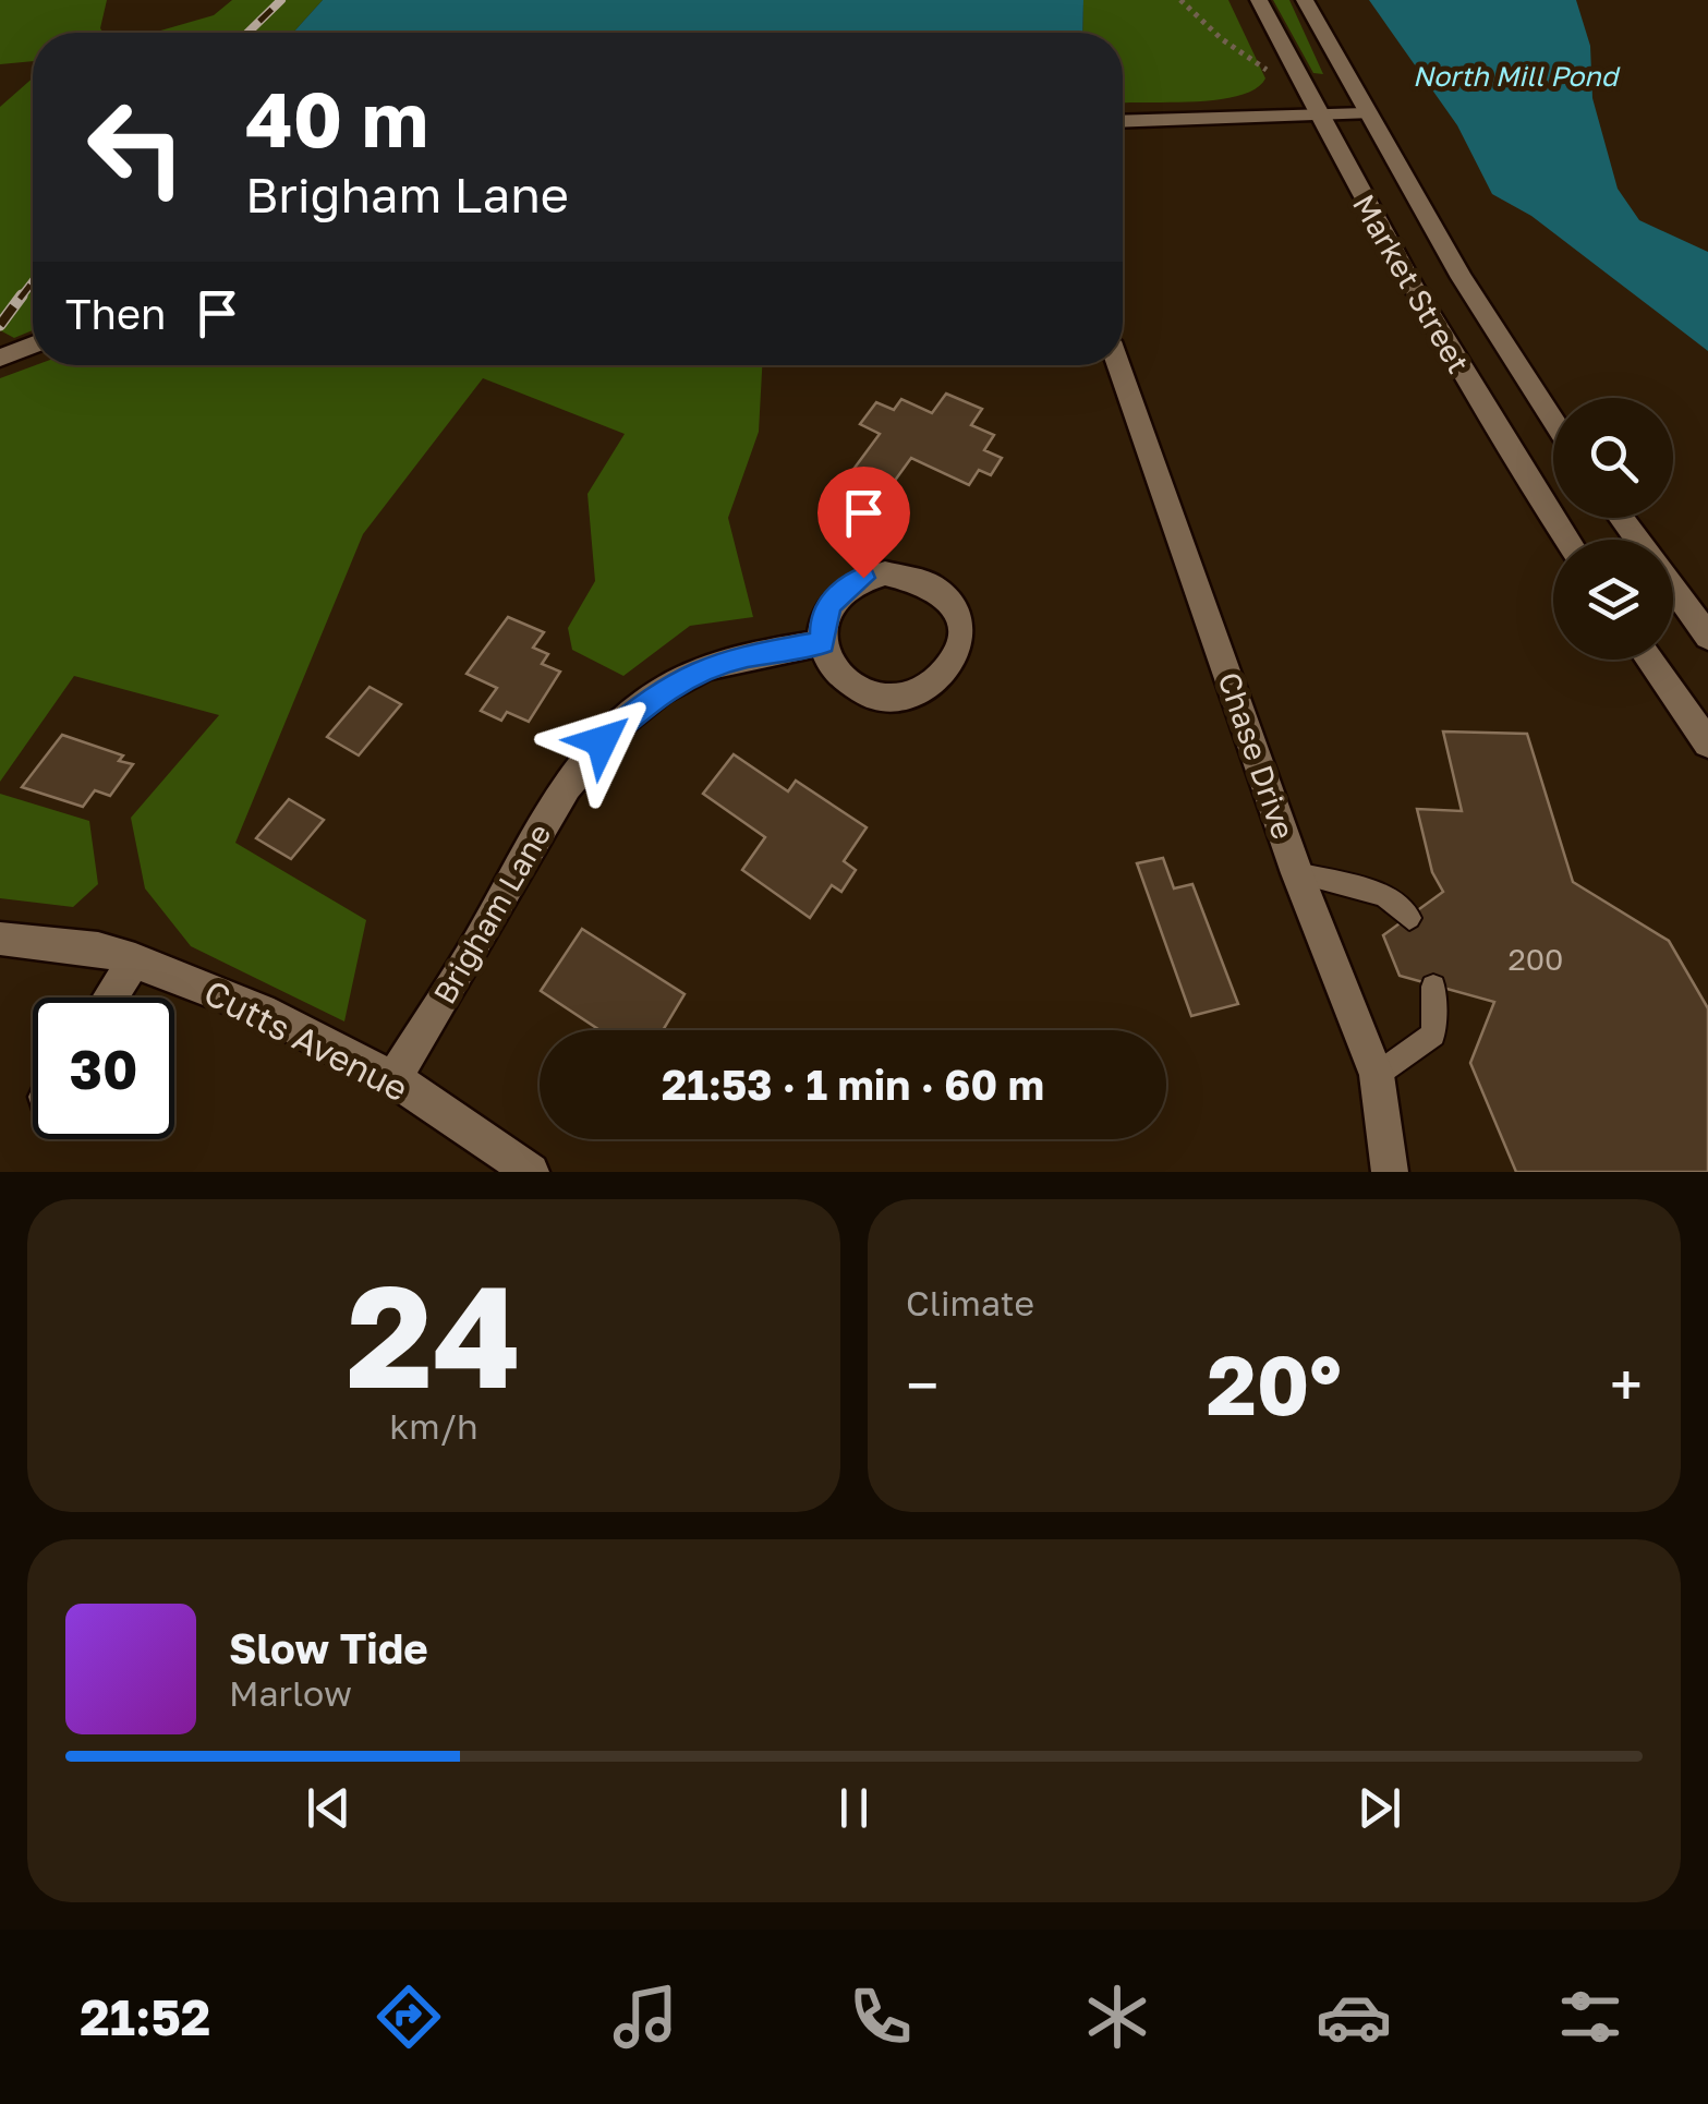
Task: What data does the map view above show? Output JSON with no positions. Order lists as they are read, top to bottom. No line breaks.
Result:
{"streets":{"street":["Market Street","Chase Drive","Brigham Lane","Cutts Avenue"]},"crossings":[["Brigham Lane","Cutts Avenue"]],"water":["North Mill Pond"],"house_numbers":["200"],"page":{"turn":["40 m","Brigham Lane"],"then":"Then","limit":"30","trip":"21:53 · 1 min · 60 m","tile":[["24","km/h"],"Climate"],"heat":["−","20°","+"],"song":["Slow Tide","Marlow"],"tabs":"21:52"}}
